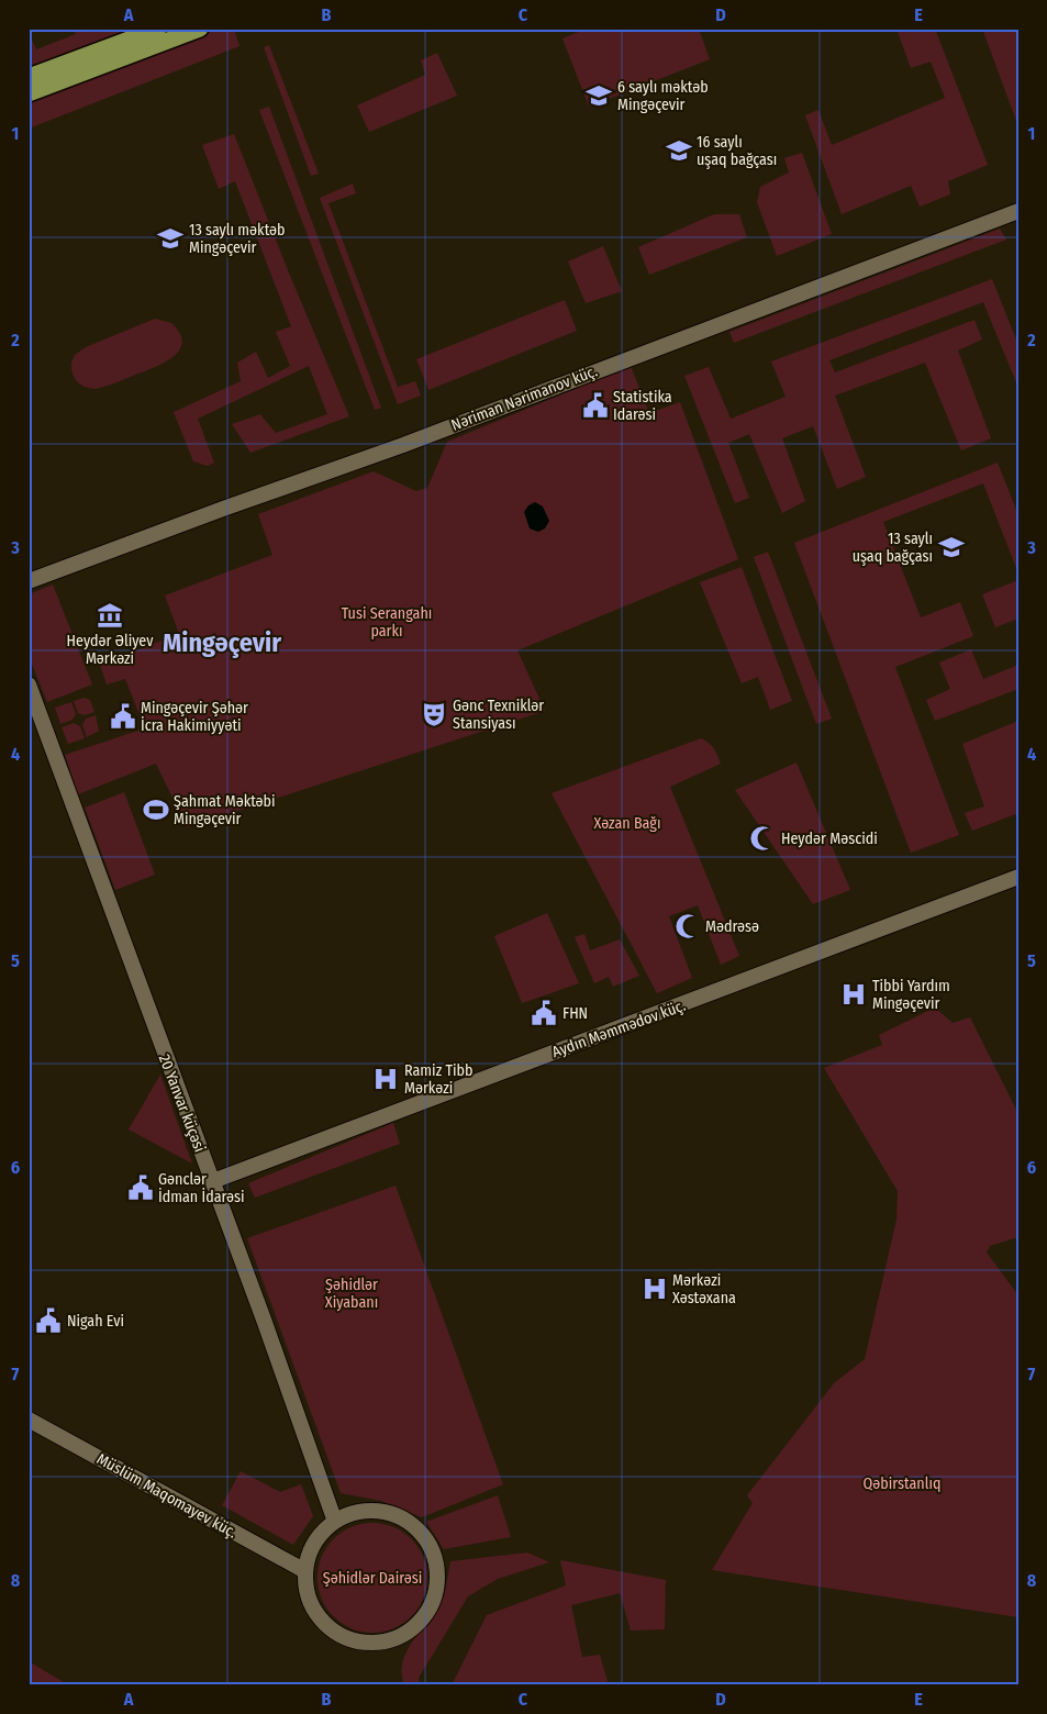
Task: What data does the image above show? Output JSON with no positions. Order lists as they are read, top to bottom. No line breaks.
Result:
{"streets":{"street":["Nəriman Nərimanov küç.","Aydın Məmmədov küç.","20 Yanvar küçəsi","Müslüm Maqomayev küç."]},"crossings":[["20 Yanvar küçəsi","Müslüm Maqomayev küç."]],"districts":["Mingəçevir"],"parks":["Tusi Serangahı parkı","Xəzan Bağı","Şəhidlər Xiyabanı","Qəbirstanlıq","Şəhidlər Dairəsi"],"places":{"school or university":["6 saylı məktəb Mingəçevir","16 saylı uşaq bağçası","13 saylı məktəb Mingəçevir","13 saylı uşaq bağçası"],"public building":["Statistika Idarəsi","Mingəçevir Şəhər İcra Hakimiyyəti","FHN","Gənclər İdman İdarəsi","Nigah Evi"],"museum":["Heydər Əliyev Mərkəzi"],"theatre":["Gənc Texniklər Stansiyası"],"sports":["Şahmat Məktəbi Mingəçevir"],"mosque":["Heydər Məscidi","Mədrəsə"],"hospital":["Tibbi Yardım Mingəçevir","Ramiz Tibb Mərkəzi","Mərkəzi Xəstəxana"]},"grid":{"columns":["A","B","C","D","E"],"rows":["1","2","3","4","5","6","7","8"]}}
